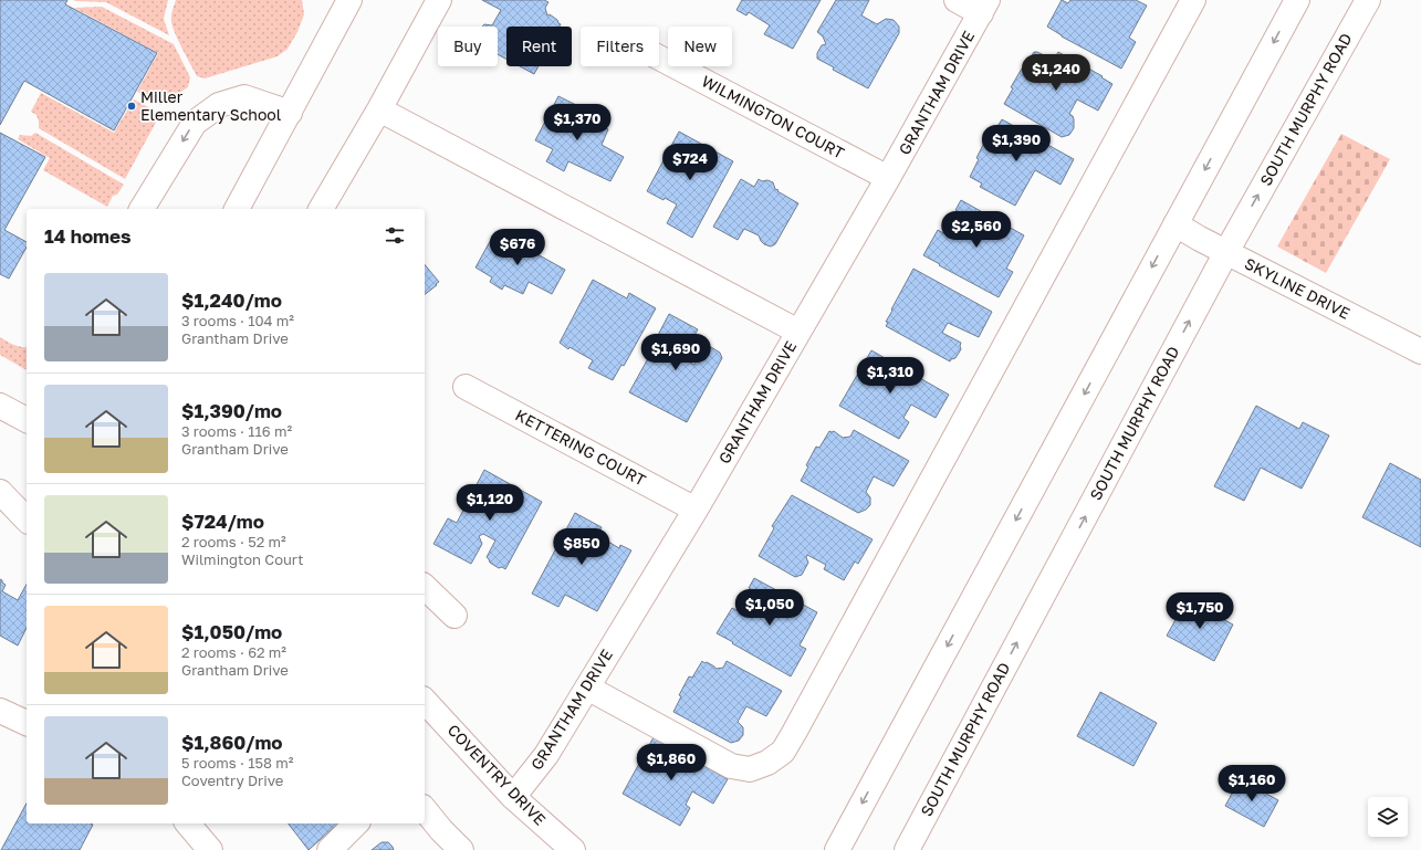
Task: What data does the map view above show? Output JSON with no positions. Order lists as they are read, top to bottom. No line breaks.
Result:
{"streets":{"street":["GRANTHAM DRIVE","SOUTH MURPHY ROAD","WILMINGTON COURT","SKYLINE DRIVE","KETTERING COURT","COVENTRY DRIVE"]},"crossings":[["GRANTHAM DRIVE","WILMINGTON COURT"],["GRANTHAM DRIVE","KETTERING COURT"],["GRANTHAM DRIVE","COVENTRY DRIVE"],["SOUTH MURPHY ROAD","SKYLINE DRIVE"]],"places":["Miller Elementary School"],"page":{"chip":["Buy","Rent","Filters","New"],"price":["$1,240","$1,370","$1,390","$724","$2,560","$676","$1,690","$1,310","$1,120","$850","$1,050","$1,750","$1,860","$1,160"],"heading":"14 homes","list":[{"name":"$1,240/mo","note":"3 rooms · 104 m² · Grantham Drive"},{"name":"$1,390/mo","note":"3 rooms · 116 m² · Grantham Drive"},{"name":"$724/mo","note":"2 rooms · 52 m² · Wilmington Court"},{"name":"$1,050/mo","note":"2 rooms · 62 m² · Grantham Drive"},{"name":"$1,860/mo","note":"5 rooms · 158 m² · Coventry Drive"}]}}
